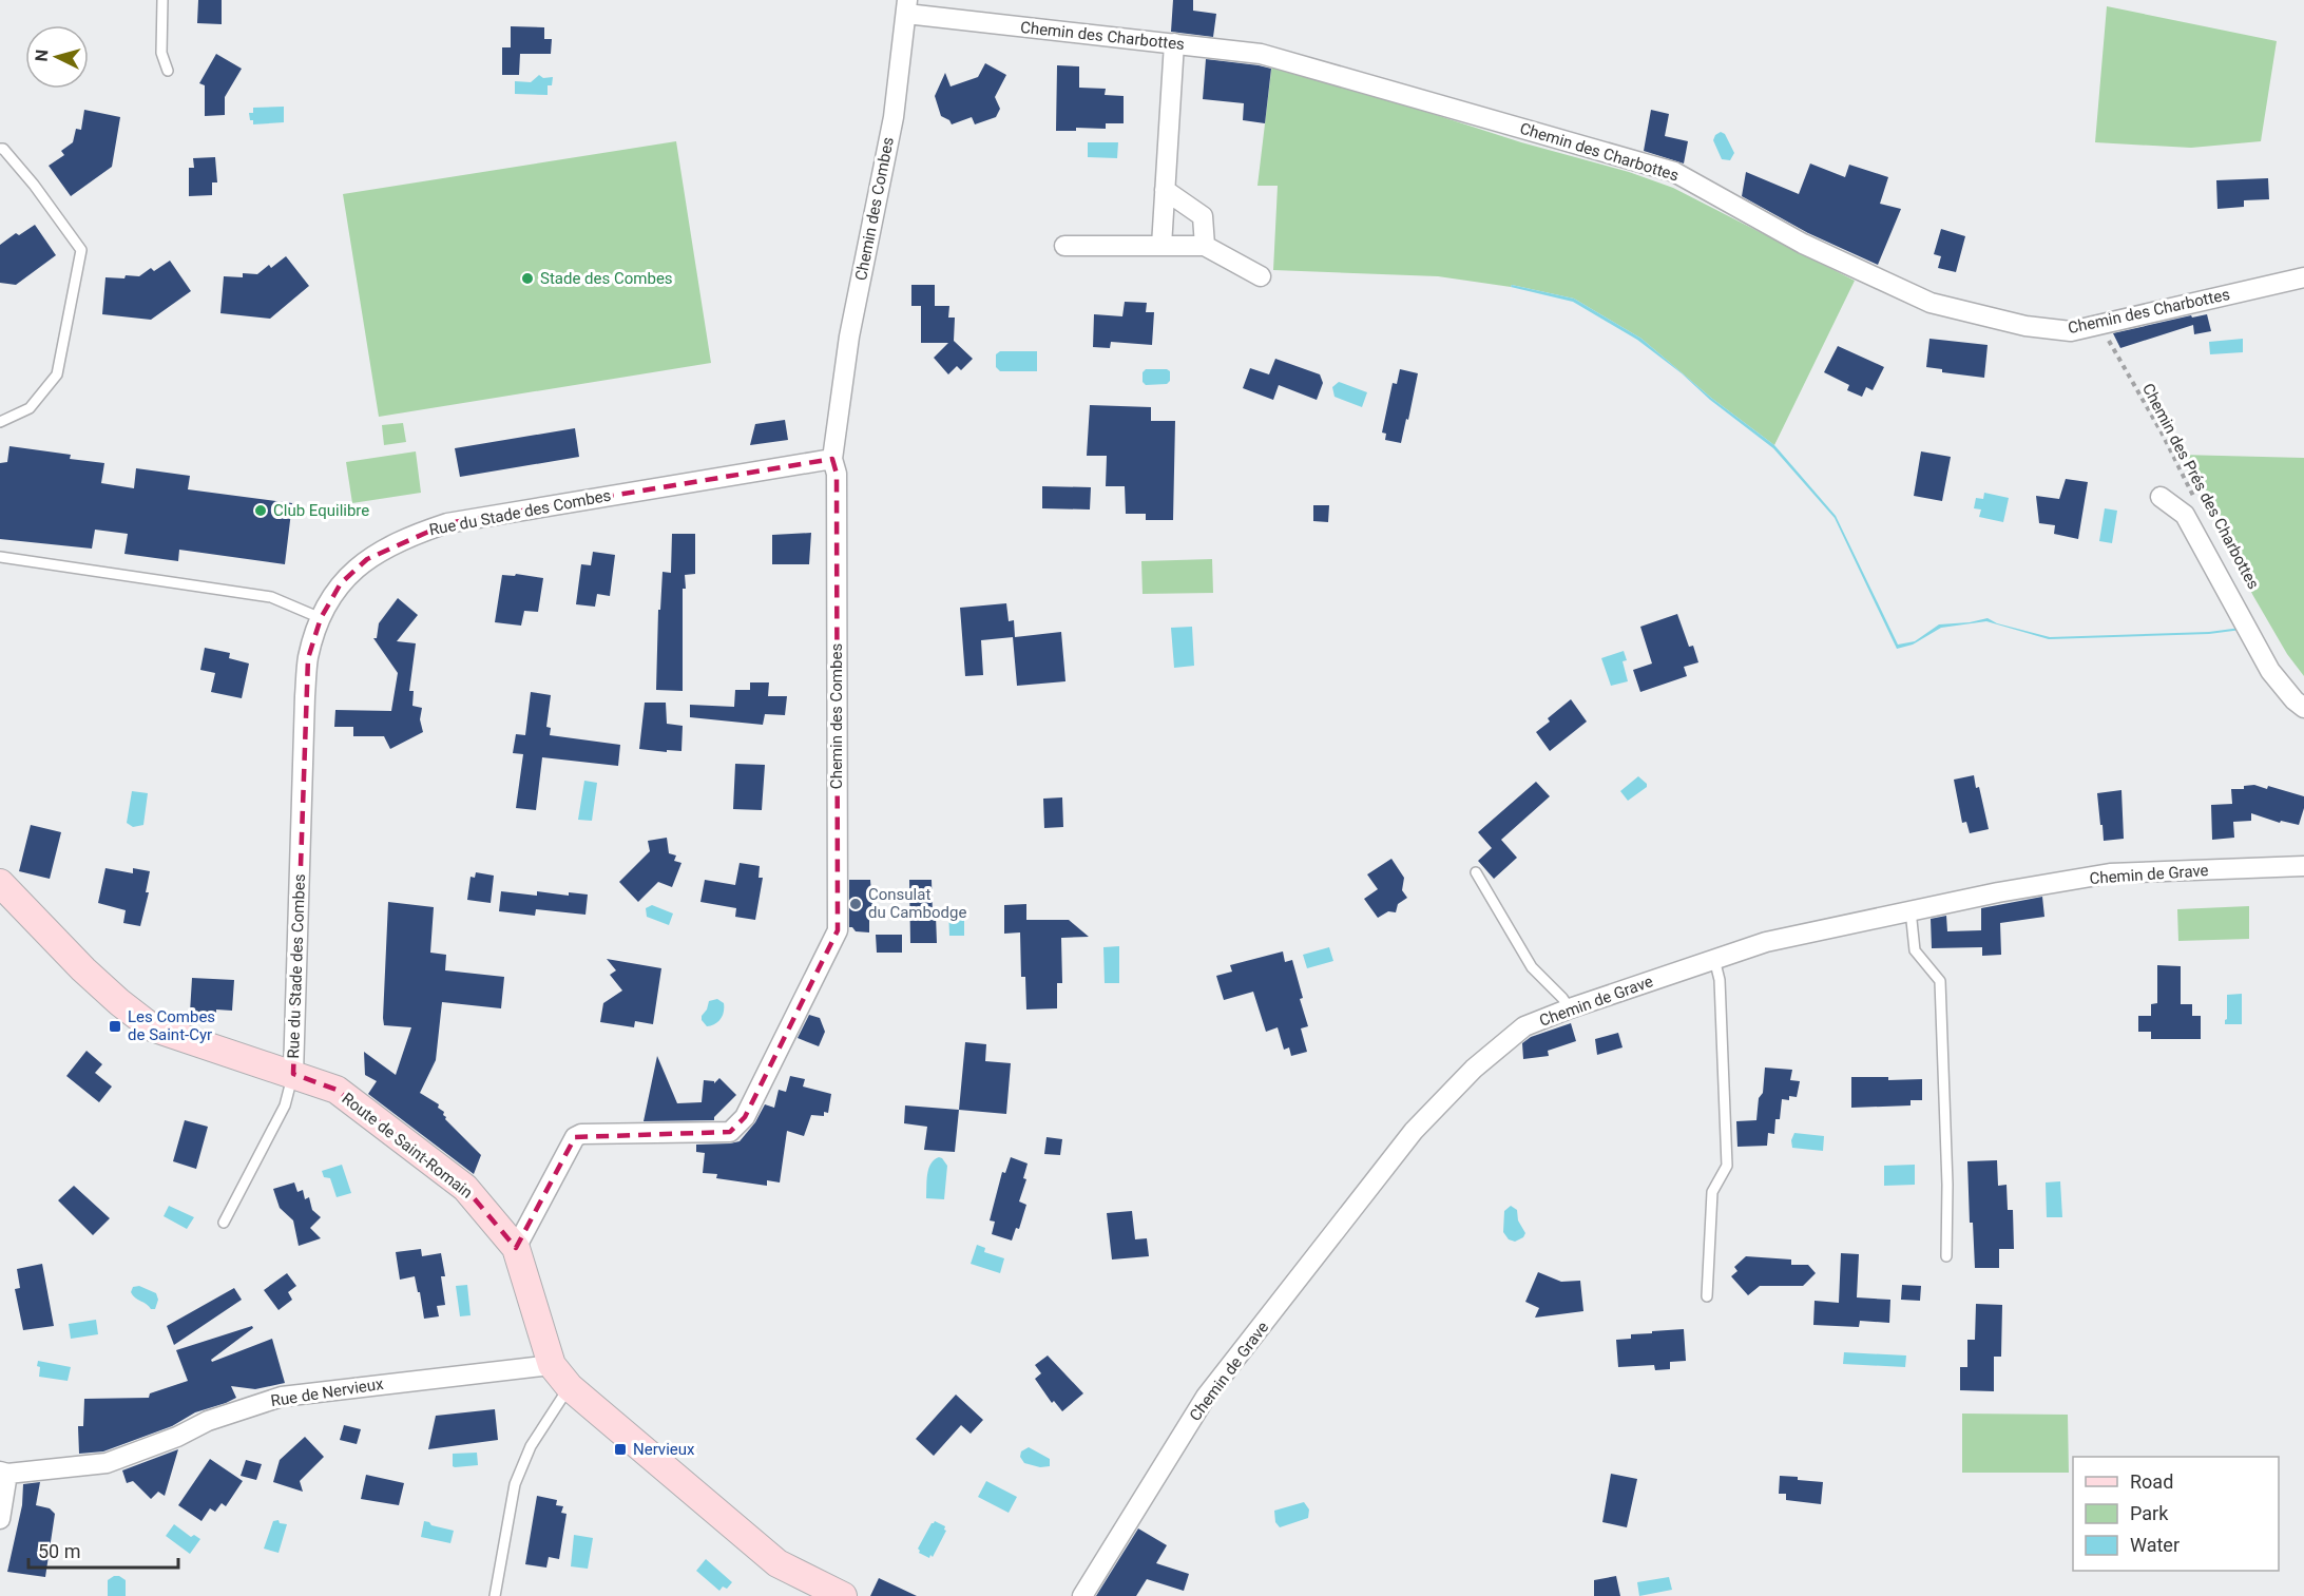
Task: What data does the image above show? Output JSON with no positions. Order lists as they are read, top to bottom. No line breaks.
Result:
{"streets":{"main road":["Route de Saint-Romain"],"street":["Chemin des Charbottes","Chemin des Combes","Rue du Stade des Combes","Chemin de Grave","Rue de Nervieux"],"path":["Chemin des Prés des Charbottes"]},"crossings":[["Chemin des Charbottes","Chemin des Combes"],["Chemin des Combes","Rue du Stade des Combes"],["Chemin des Combes","Route de Saint-Romain"],["Rue du Stade des Combes","Route de Saint-Romain"],["Route de Saint-Romain","Rue de Nervieux"]],"places":{"other":["Stade des Combes","Club Equilibre","Consulat du Cambodge"],"transit":["Les Combes de Saint-Cyr","Nervieux"]},"legend":["Road","Park","Water"],"scale_bar":"50 m","north":"left"}
